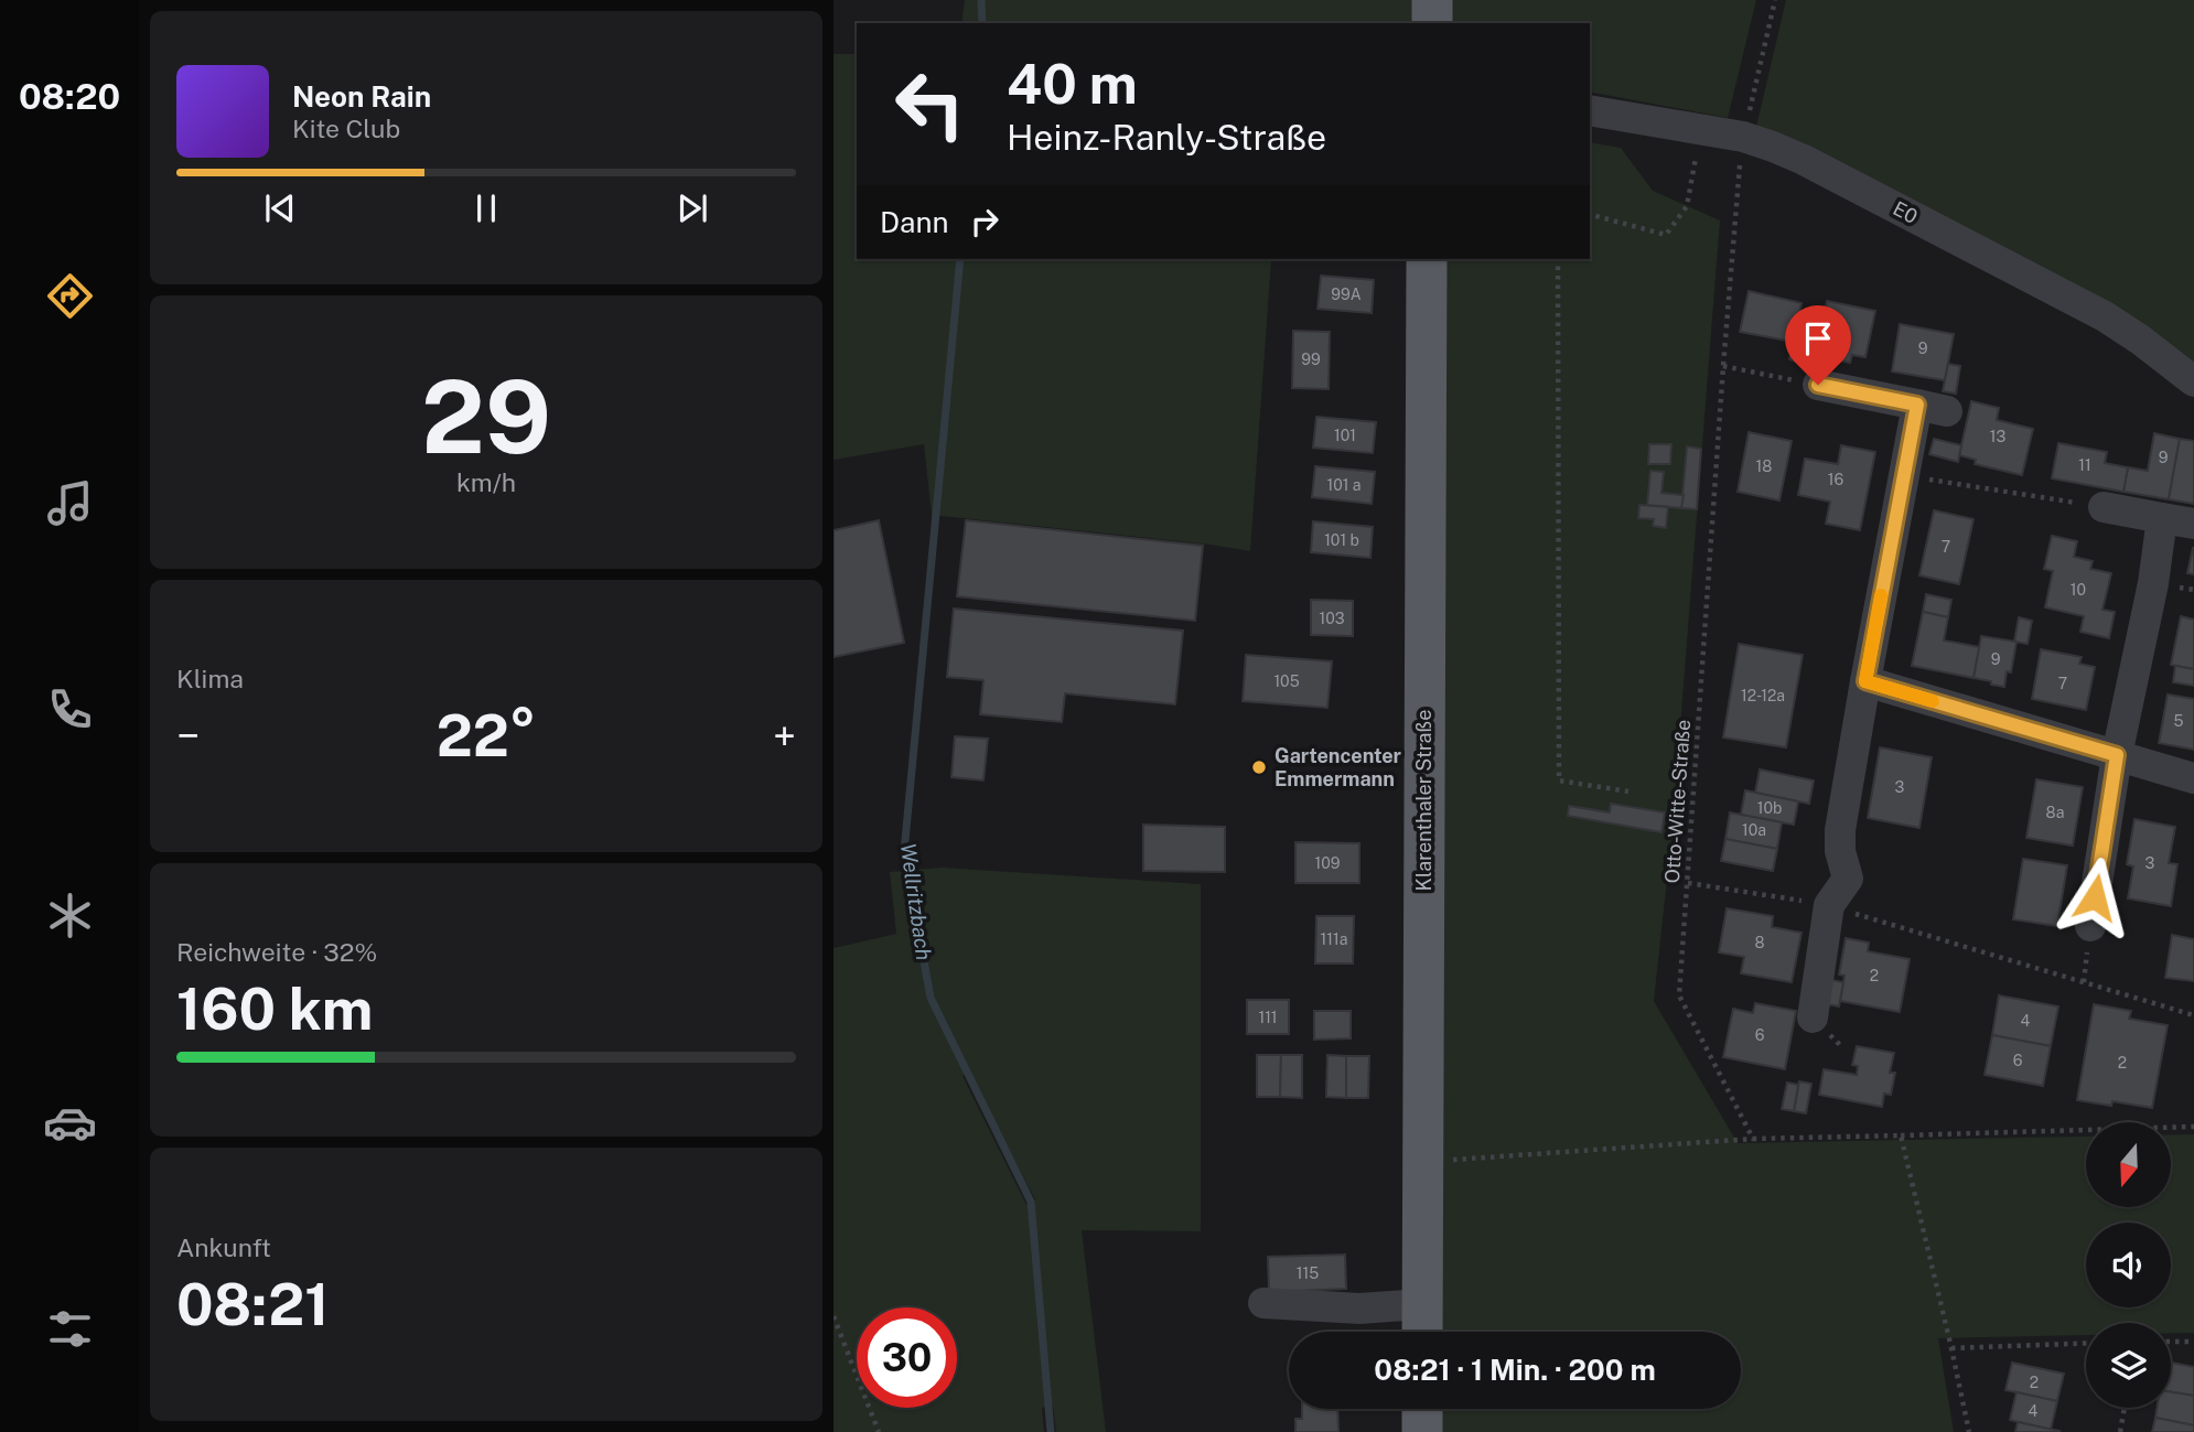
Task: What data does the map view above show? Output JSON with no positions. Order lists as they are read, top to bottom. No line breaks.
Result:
{"streets":{"main road":["Klarenthaler Straße"],"street":["E0"],"path":["Otto-Witte-Straße"]},"crossings":[["E0","Otto-Witte-Straße"]],"water":["Wellritzbach"],"places":["Gartencenter Emmermann"],"house_numbers":["99A","9","99","101","13","9","11","18","16","101 a","101 b","7","10","103","9","105","7","12-12a","5","3","10b","8a","10a","109","3","111a","8","2","111","4","6","6","2","115","2","4"],"north":"bottom","page":{"tabs":"08:20","turn":["40 m","Heinz-Ranly-Straße"],"song":["Neon Rain","Kite Club"],"then":"Dann","tile":[["29","km/h"],"Klima",["Reichweite · 32%","160 km"],["Ankunft","08:21"]],"heat":["−","22°","+"],"limit":"30","trip":"08:21 · 1 Min. · 200 m"}}
